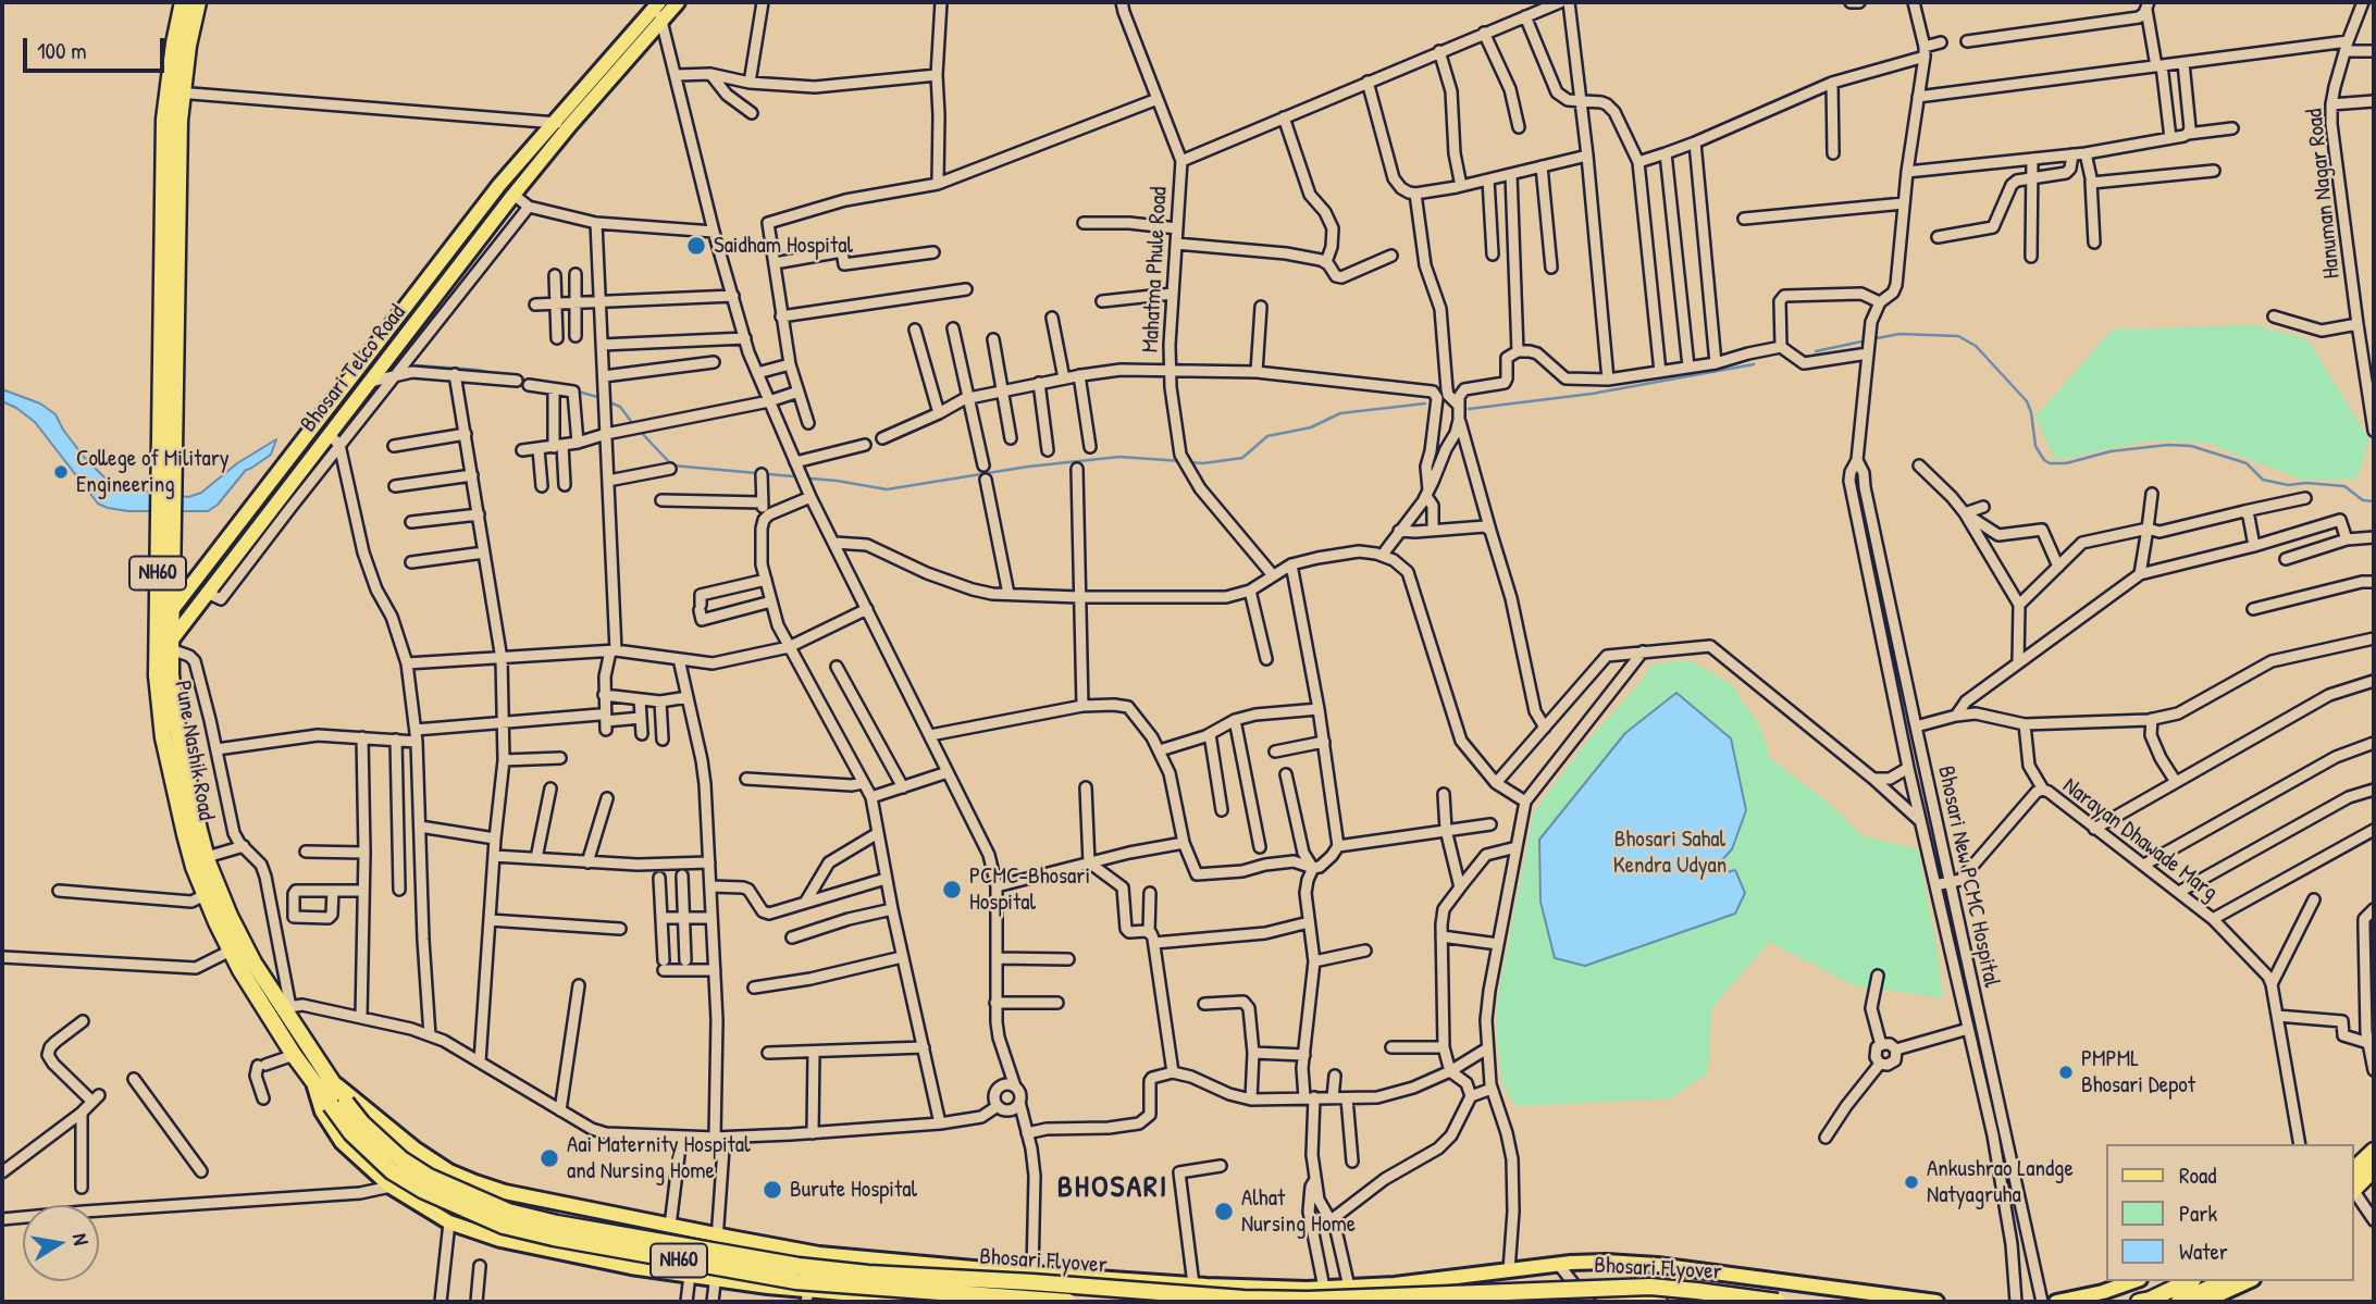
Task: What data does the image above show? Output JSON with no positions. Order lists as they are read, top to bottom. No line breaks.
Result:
{"streets":{"highway":["NH60","Pune Nashik Road","Bhosari Flyover"],"main road":["Bhosari Telco Road"],"street":["Hanuman Nagar Road","Mahatma Phule Road","Narayan Dhawade Marg","Bhosari New PCMC Hospital"]},"crossings":[["Bhosari Telco Road","Pune Nashik Road"],["Pune Nashik Road","Bhosari Flyover"]],"districts":["BHOSARI"],"parks":["Bhosari Sahal Kendra Udyan"],"places":["Saidham Hospital","College of Military Engineering","PCMC-Bhosari Hospital","PMPML Bhosari Depot","Aai Maternity Hospital and Nursing Home","Ankushrao Landge Natyagruha","Burute Hospital","Alhat Nursing Home"],"legend":["Road","Park","Water"],"scale_bar":"100 m","north":"right"}
